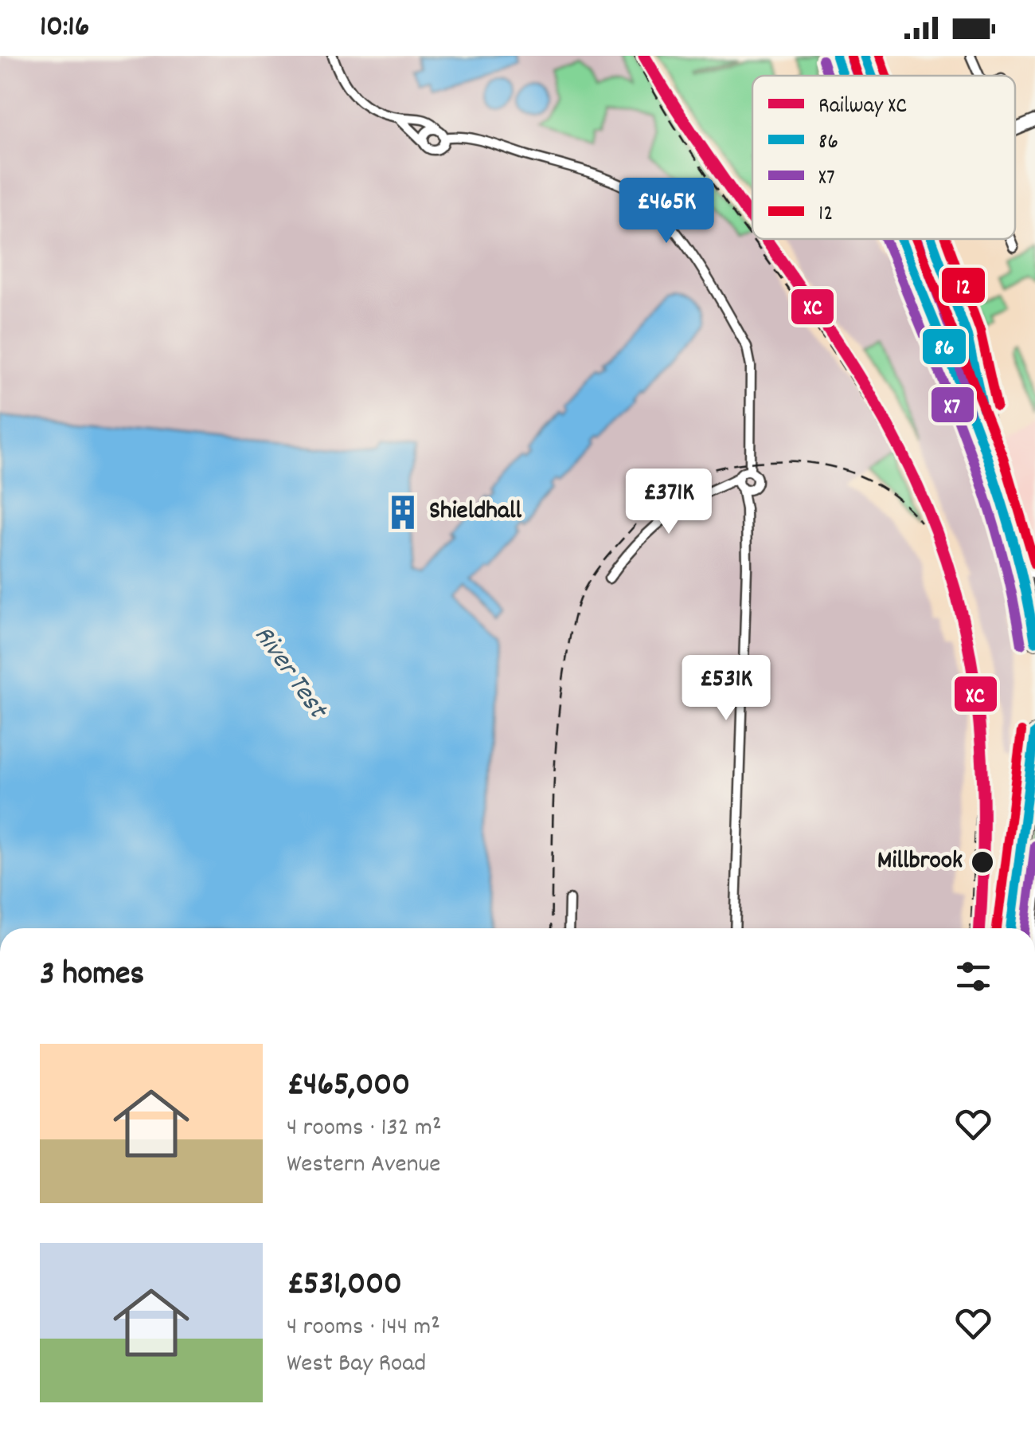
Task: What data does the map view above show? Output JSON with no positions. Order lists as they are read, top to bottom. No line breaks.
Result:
{"water":["River Test"],"places":{"building":["Shieldhall"],"other":["Millbrook"]},"lines":["rail line XC","transit line 86","transit line 12","transit line X7"],"legend":["Railway XC","86","X7","12"],"page":{"status":"10:16","price":["£465K","£371K","£531K"],"heading":"3 homes","list":[{"name":"£465,000","note":"4 rooms · 132 m² · Western Avenue"},{"name":"£531,000","note":"4 rooms · 144 m² · West Bay Road"}]}}
